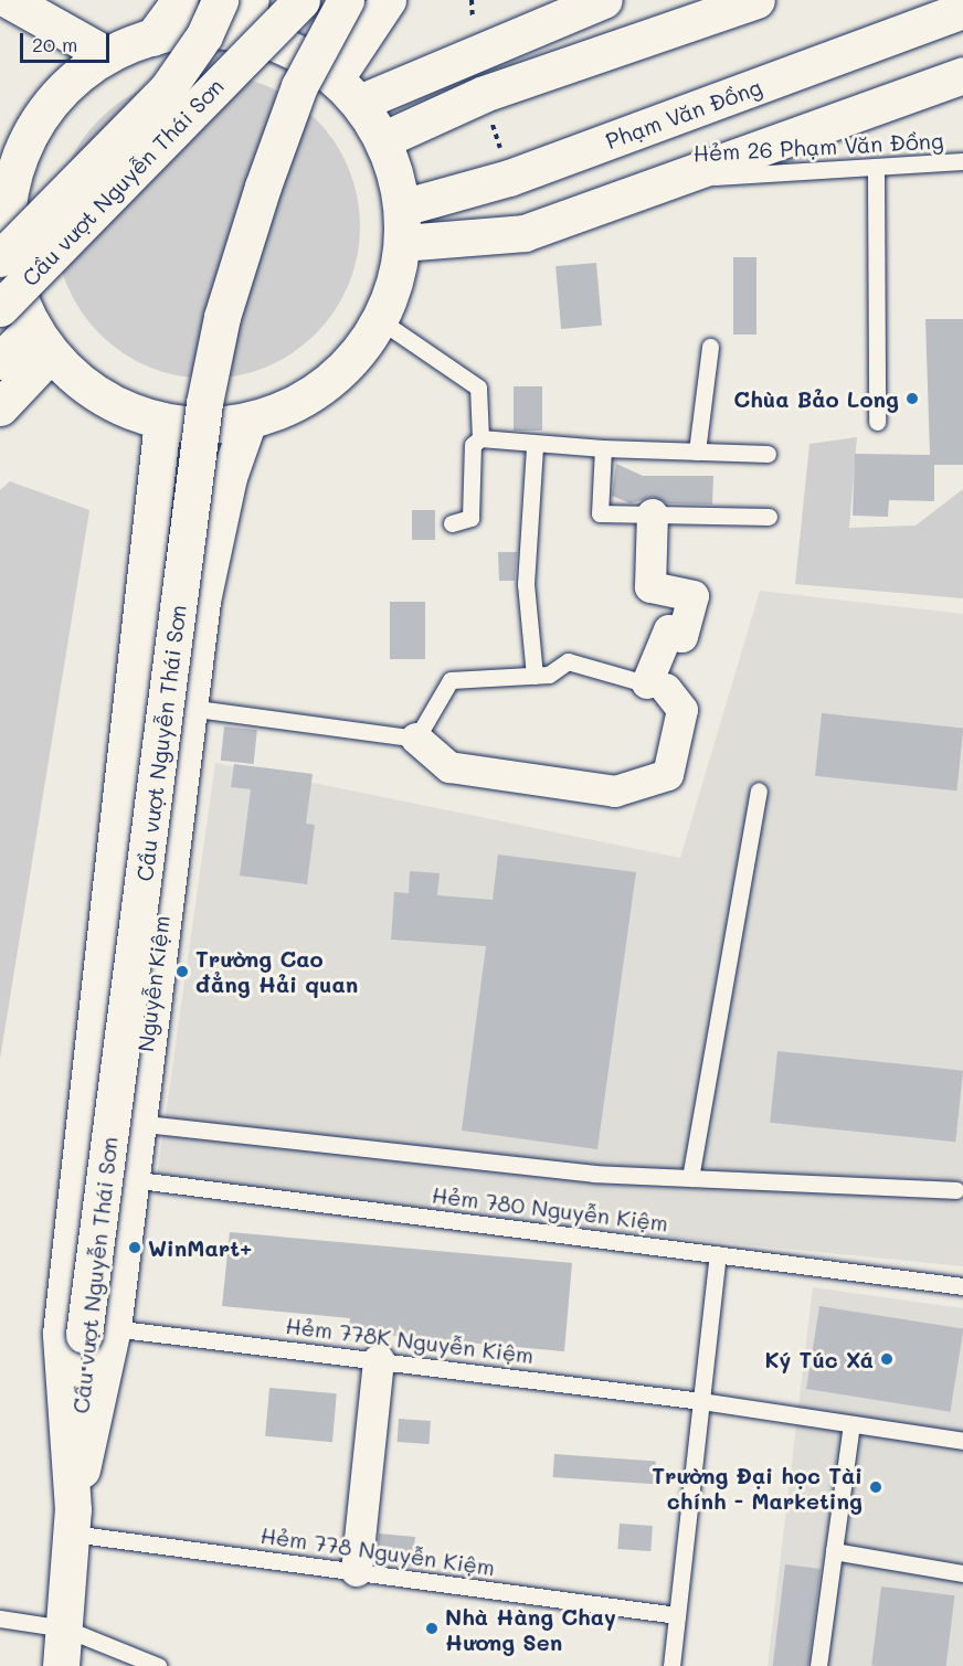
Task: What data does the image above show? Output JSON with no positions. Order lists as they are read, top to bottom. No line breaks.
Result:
{"streets":{"main road":["Phạm Văn Đồng","Cầu vượt Nguyễn Thái Sơn","Nguyễn Kiệm"],"lane":["Hẻm 26 Phạm Văn Đồng","Hẻm 780 Nguyễn Kiệm","Hẻm 778K Nguyễn Kiệm","Hẻm 778 Nguyễn Kiệm"]},"crossings":[["Cầu vượt Nguyễn Thái Sơn","Nguyễn Kiệm"],["Cầu vượt Nguyễn Thái Sơn","Hẻm 778K Nguyễn Kiệm"],["Cầu vượt Nguyễn Thái Sơn","Hẻm 778 Nguyễn Kiệm"],["Nguyễn Kiệm","Hẻm 780 Nguyễn Kiệm"],["Nguyễn Kiệm","Hẻm 778K Nguyễn Kiệm"]],"places":["Chùa Bảo Long","Trường Cao đẳng Hải quan","WinMart+","Ký Túc Xá","Trường Đại học Tài chính - Marketing","Nhà Hàng Chay Hương Sen"],"scale_bar":"20 m"}
